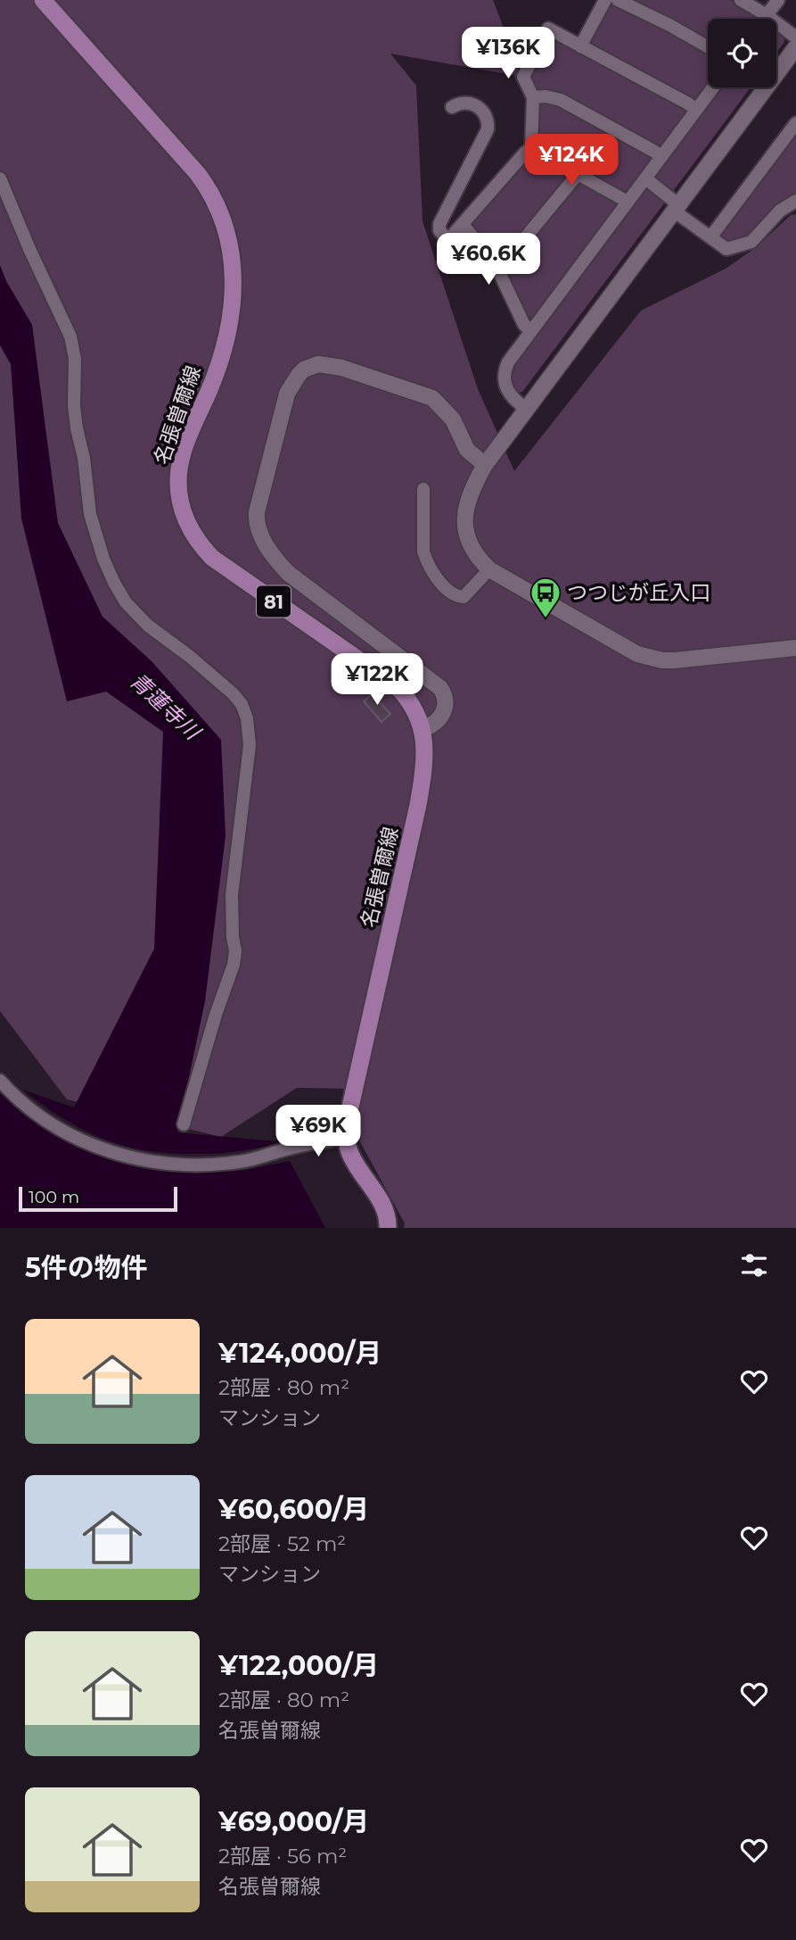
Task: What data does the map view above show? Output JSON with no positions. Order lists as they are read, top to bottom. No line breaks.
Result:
{"streets":{"main road":["名張曽爾線","81"]},"water":["青蓮寺川"],"places":{"bus stop":["つつじが丘入口"]},"scale_bar":"100 m","page":{"price":["¥136K","¥124K","¥60.6K","¥122K","¥69K"],"scale":"100 m","heading":"5件の物件","list":[{"name":"¥124,000/月","note":"2部屋 · 80 m² · マンション"},{"name":"¥60,600/月","note":"2部屋 · 52 m² · マンション"},{"name":"¥122,000/月","note":"2部屋 · 80 m² · 名張曽爾線"},{"name":"¥69,000/月","note":"2部屋 · 56 m² · 名張曽爾線"}]}}
